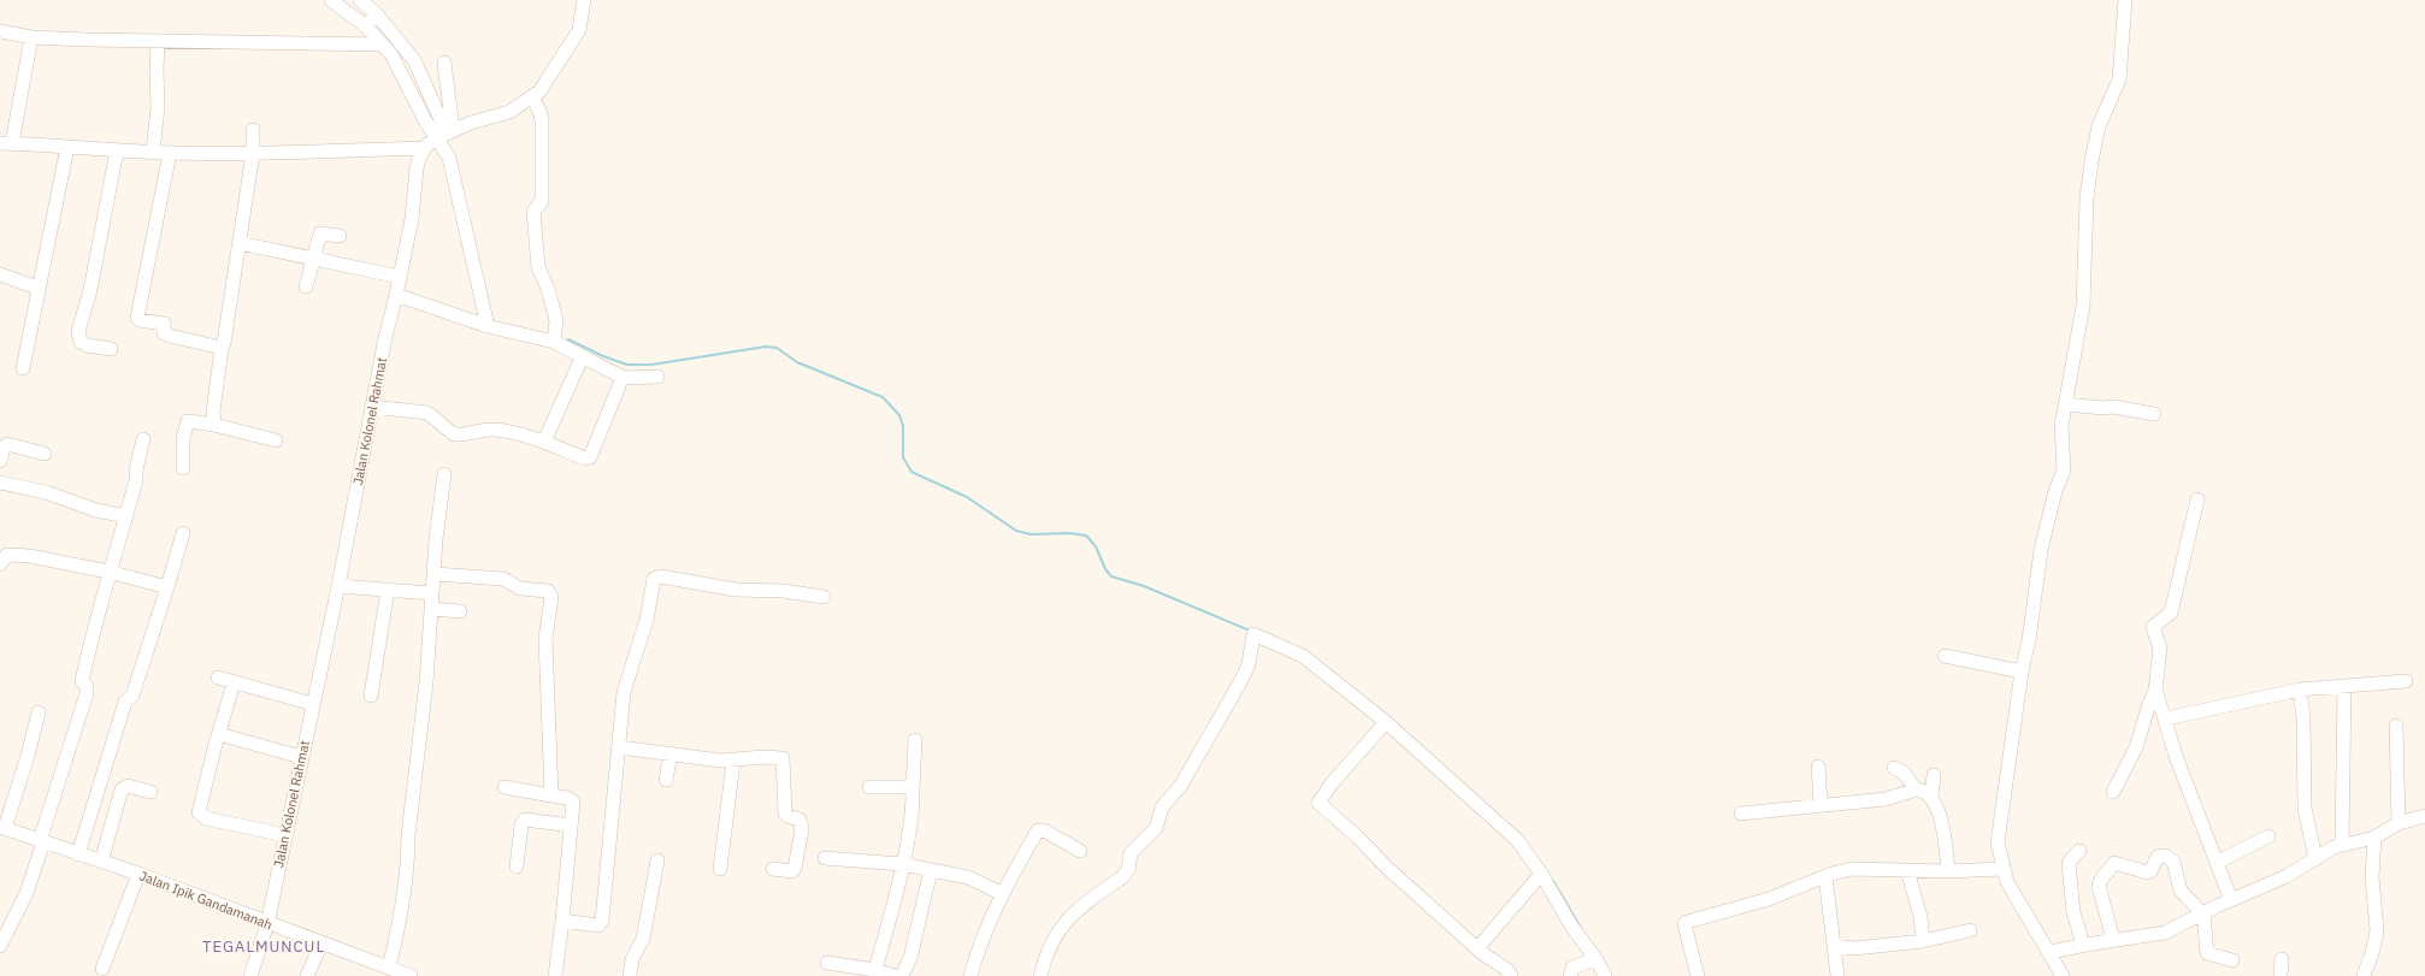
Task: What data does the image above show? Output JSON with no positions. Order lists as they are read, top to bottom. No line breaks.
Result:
{"streets":{"street":["Jalan Kolonel Rahmat","Jalan Ipik Gandamanah"]},"crossings":[["Jalan Kolonel Rahmat","Jalan Ipik Gandamanah"]],"districts":["TEGALMUNCUL"]}
